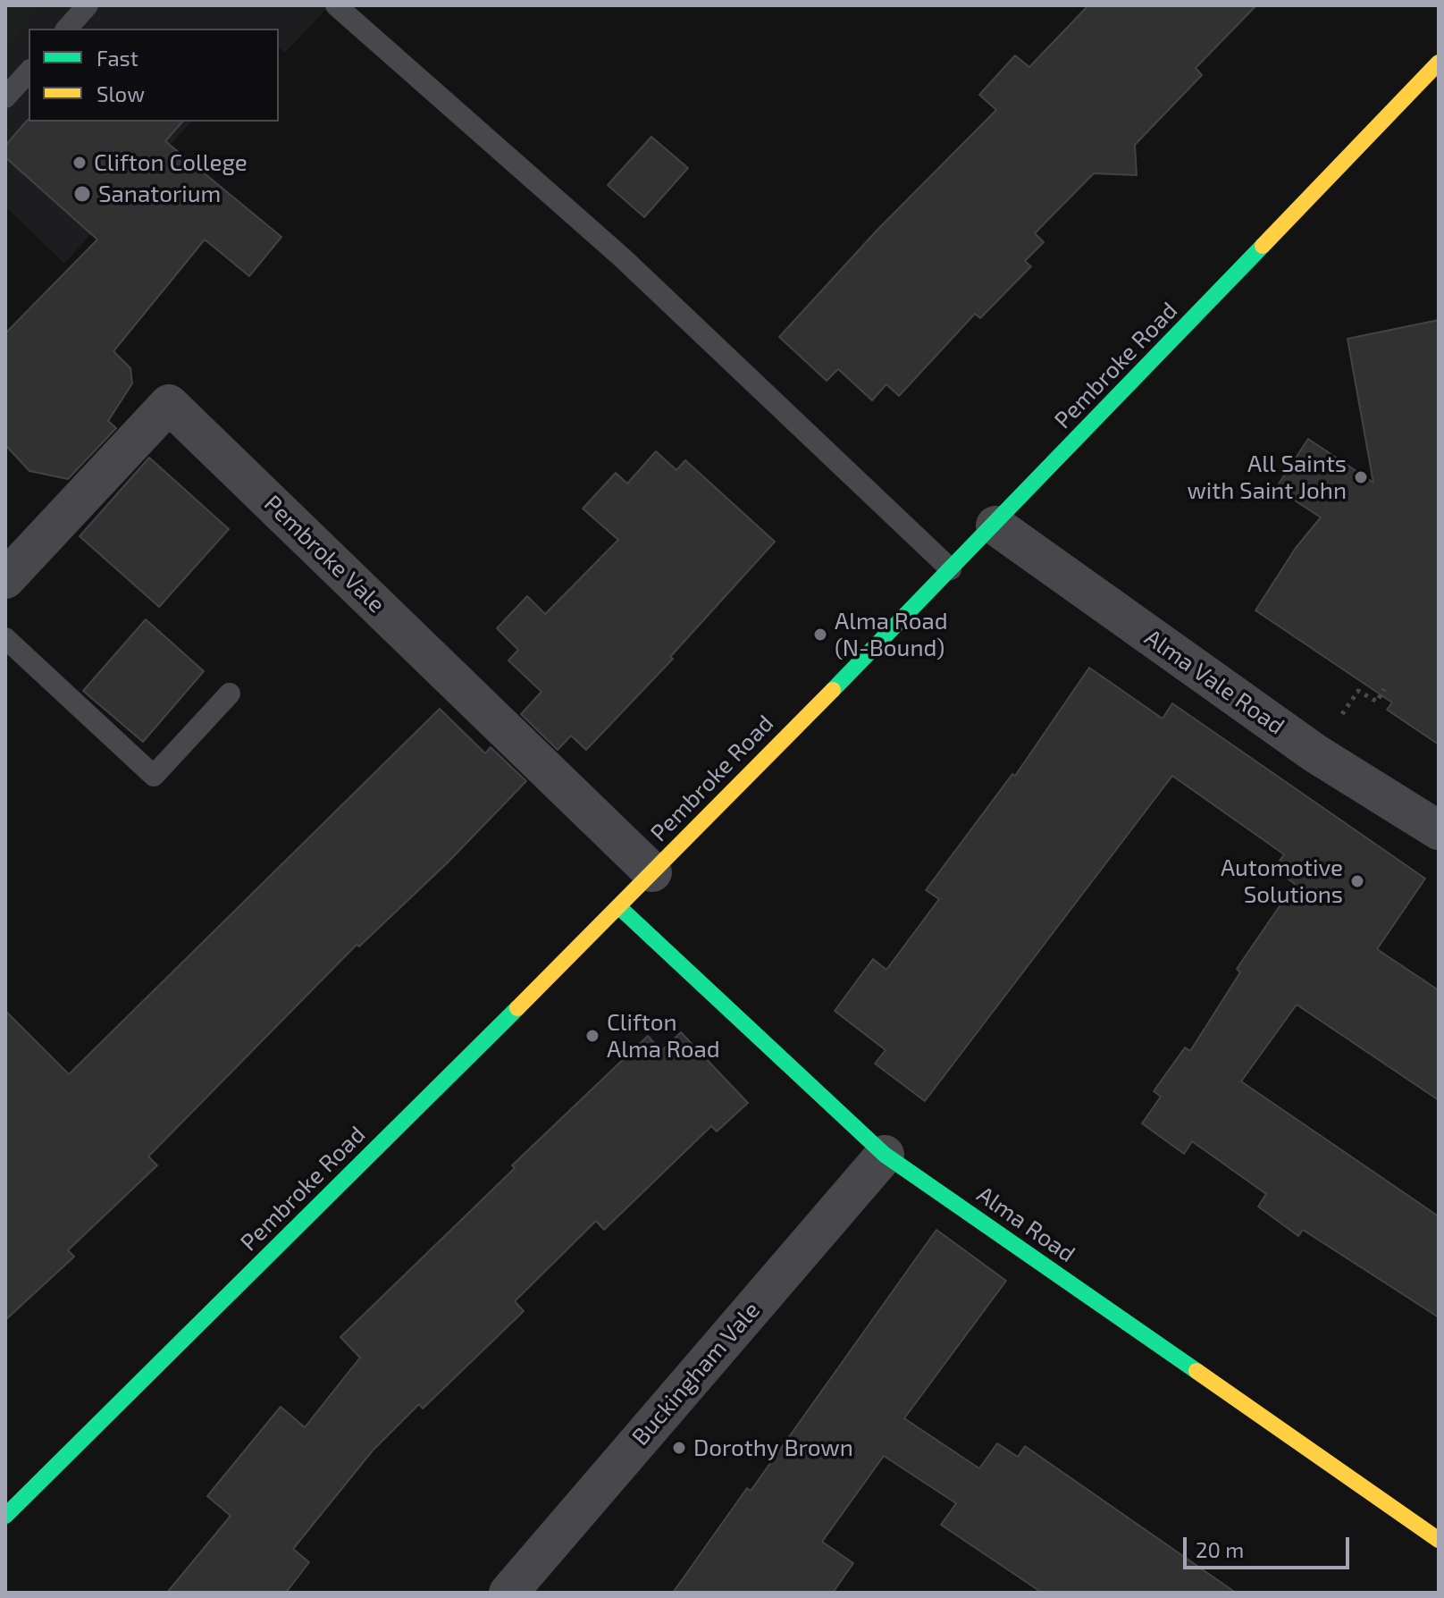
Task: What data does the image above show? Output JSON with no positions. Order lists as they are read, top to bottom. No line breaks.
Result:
{"streets":{"main road":["Pembroke Road","Alma Road"],"street":["Pembroke Vale","Alma Vale Road","Buckingham Vale"]},"crossings":[["Pembroke Road","Pembroke Vale"],["Pembroke Road","Alma Vale Road"],["Pembroke Road","Alma Road"],["Alma Road","Buckingham Vale"]],"places":["Clifton College","Sanatorium","All Saints with Saint John","Alma Road (N-Bound)","Automotive Solutions","Clifton Alma Road","Dorothy Brown"],"legend":["Fast","Slow"],"scale_bar":"20 m"}
